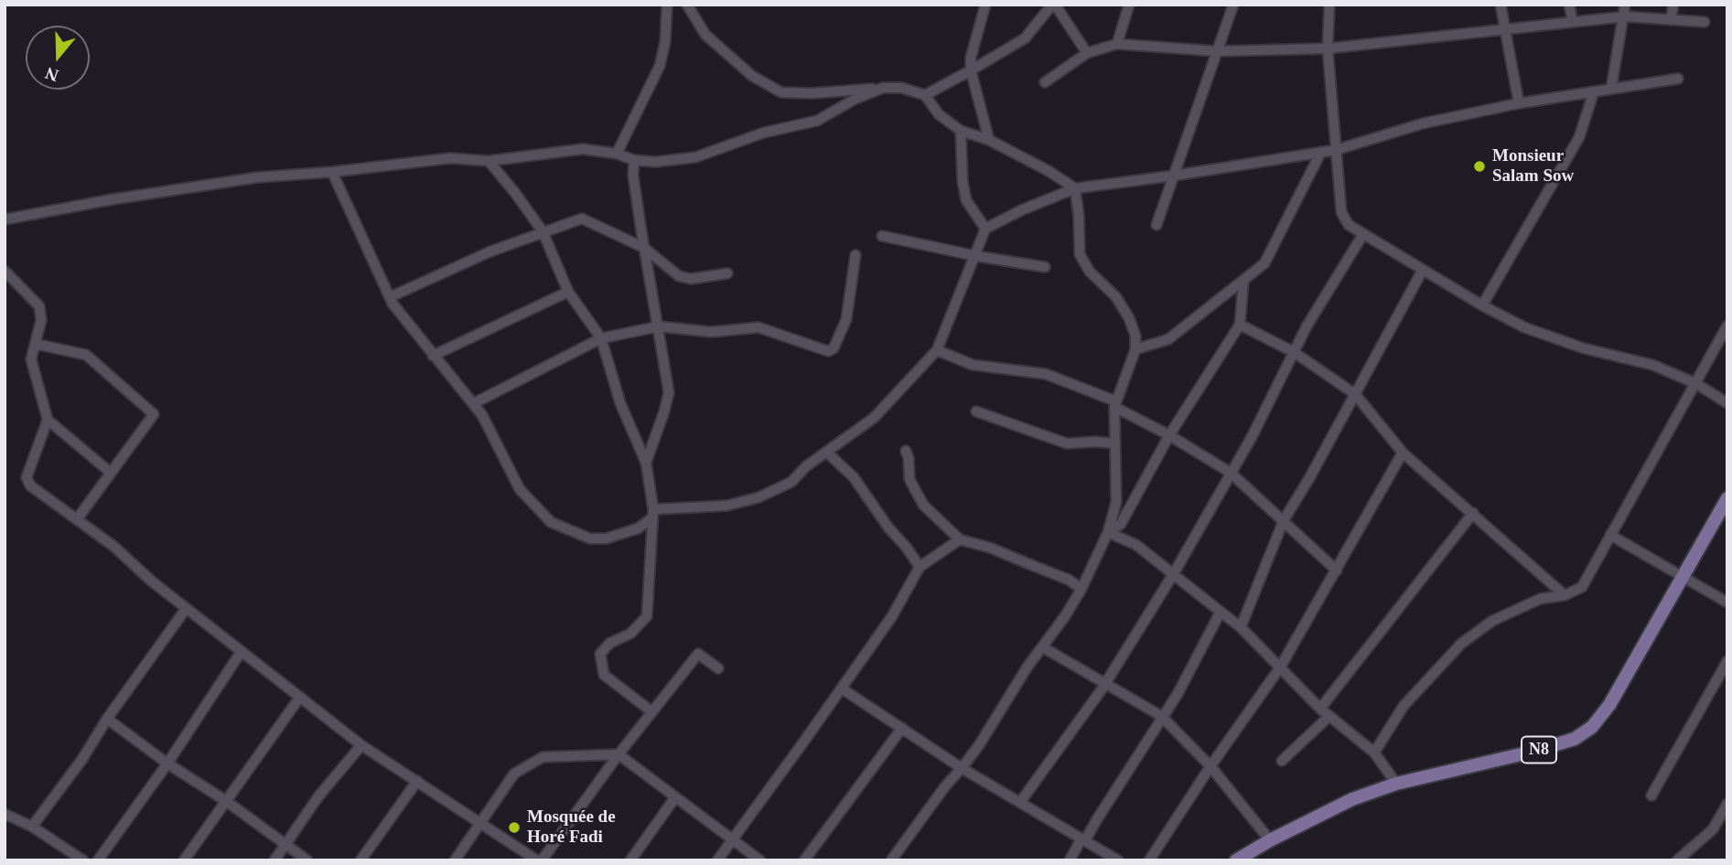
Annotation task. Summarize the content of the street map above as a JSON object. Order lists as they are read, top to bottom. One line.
{"streets":{"main road":["N8"]},"places":["Monsieur Salam Sow","Mosquée de Horé Fadi"],"north":"bottom"}
